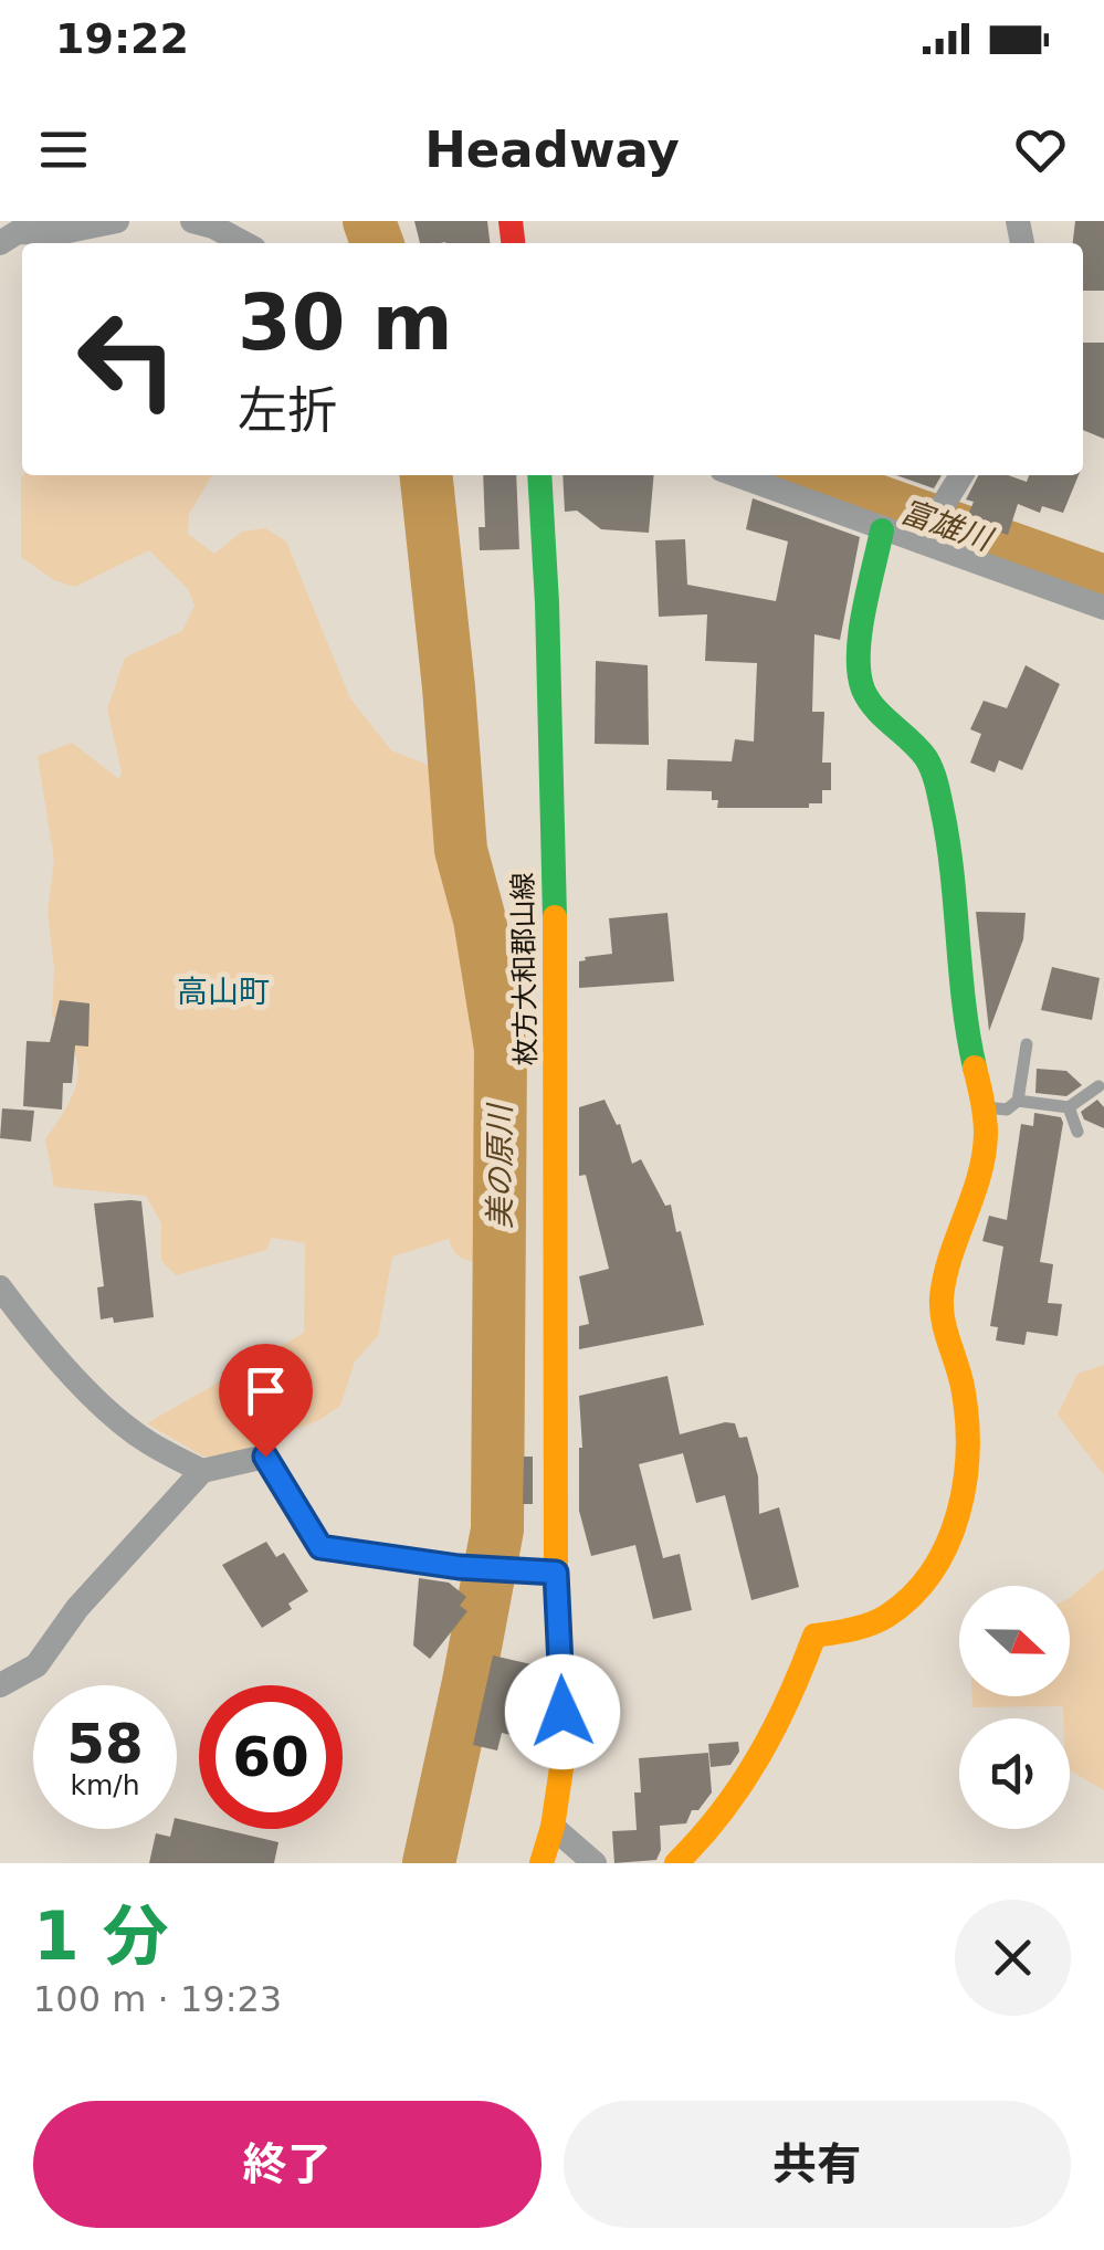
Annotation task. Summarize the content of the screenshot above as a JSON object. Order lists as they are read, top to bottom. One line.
{"streets":{"street":["枚方大和郡山線"]},"districts":["高山町"],"water":["富雄川","美の原川"],"north":"right","page":{"status":"19:22","header":"Headway","turn":["30 m","左折"],"speed":"58 km/h","limit":"60","heading":["1 分","100 m · 19:23"],"buttons":["終了","共有"]}}
